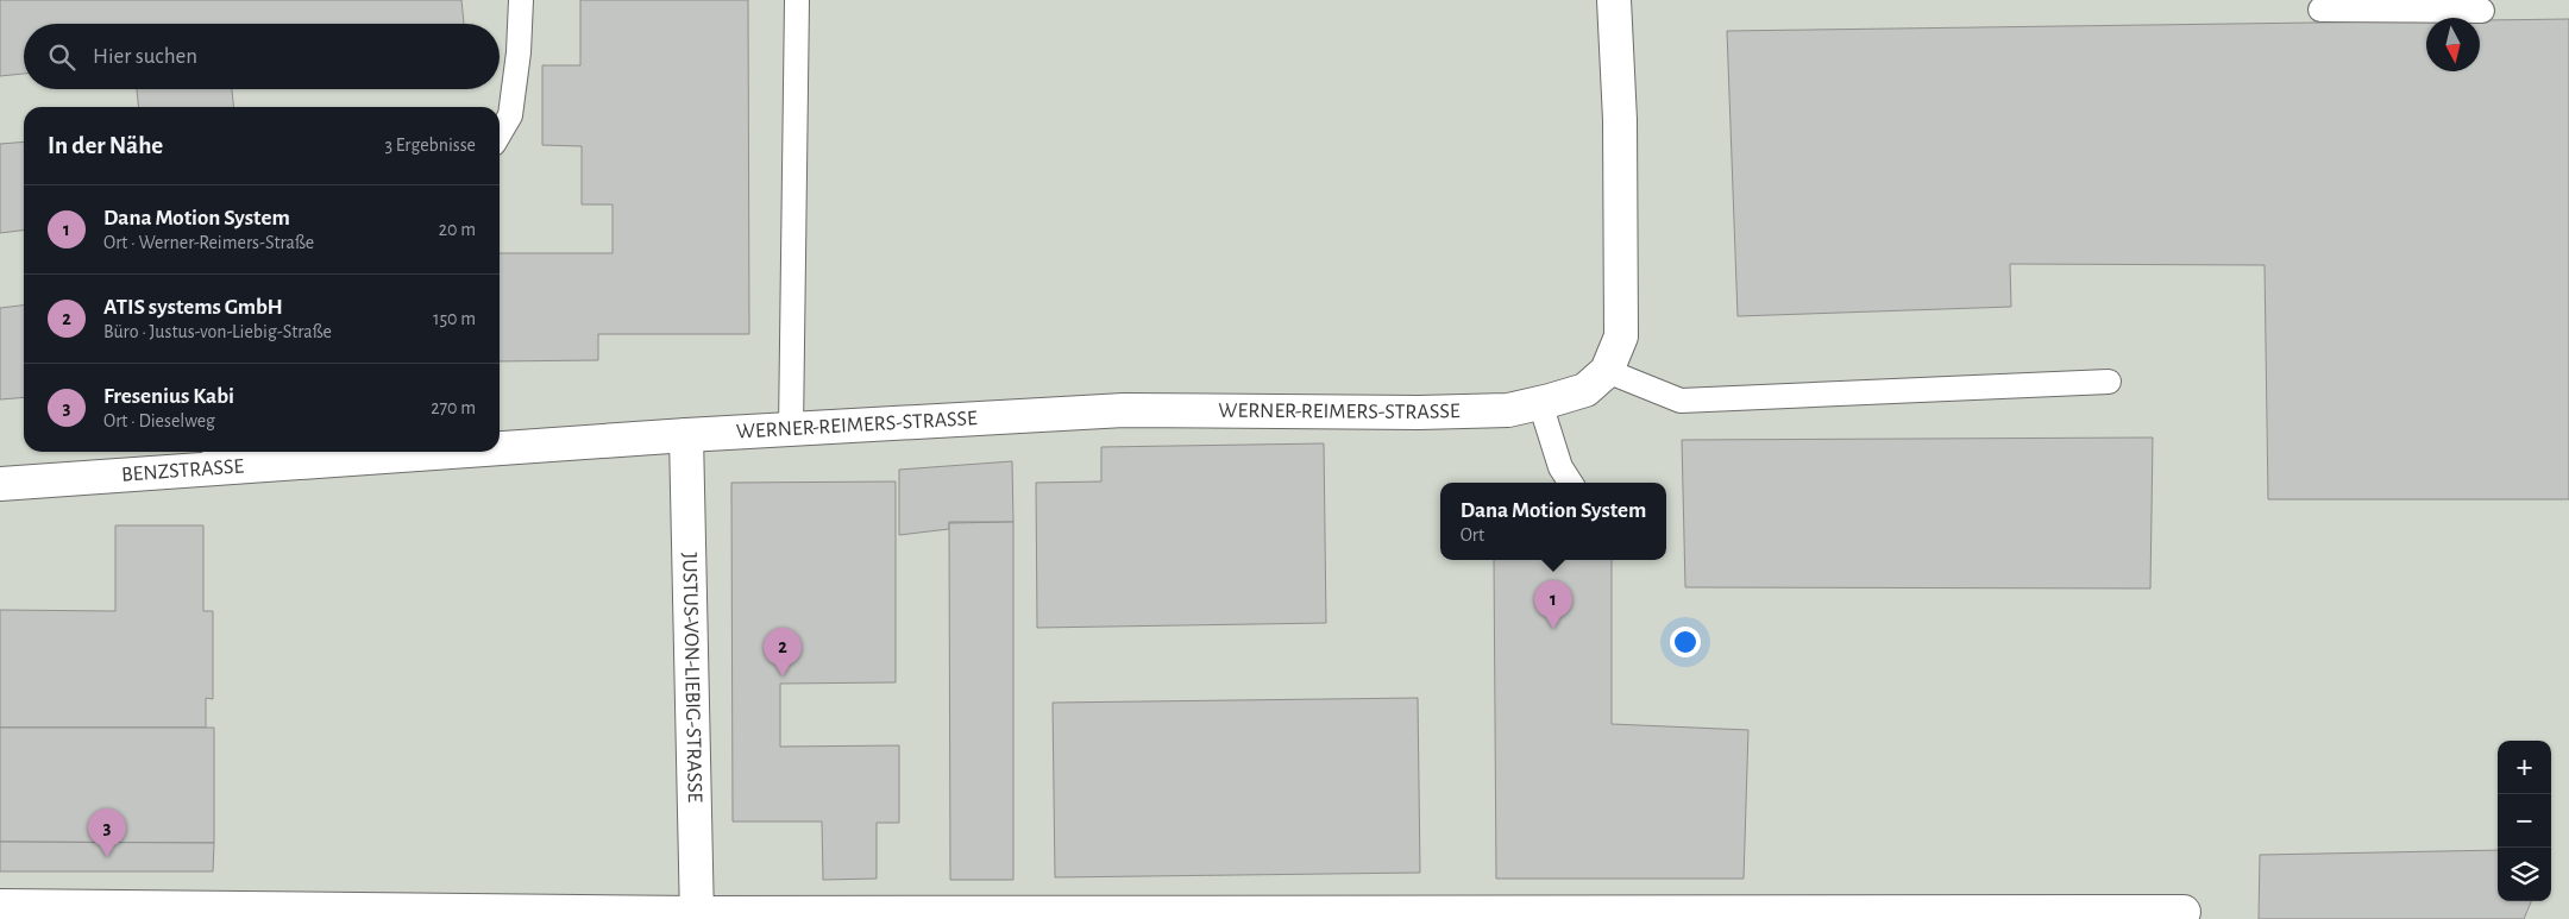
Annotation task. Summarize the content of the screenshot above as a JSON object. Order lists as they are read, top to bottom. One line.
{"streets":{"street":["WERNER-REIMERS-STRASSE","BENZSTRASSE","JUSTUS-VON-LIEBIG-STRASSE"]},"crossings":[["WERNER-REIMERS-STRASSE","BENZSTRASSE"],["WERNER-REIMERS-STRASSE","JUSTUS-VON-LIEBIG-STRASSE"],["BENZSTRASSE","JUSTUS-VON-LIEBIG-STRASSE"]],"north":"bottom","page":{"search":"Hier suchen","heading":["In der Nähe","3 Ergebnisse"],"list":[{"mark":"1","name":"Dana Motion System","note":"Ort · Werner-Reimers-Straße","value":"20 m"},{"mark":"2","name":"ATIS systems GmbH","note":"Büro · Justus-von-Liebig-Straße","value":"150 m"},{"mark":"3","name":"Fresenius Kabi","note":"Ort · Dieselweg","value":"270 m"}],"popup":["Dana Motion System","Ort"],"pins":["1","2","3"],"map_buttons":["+","−"]}}
